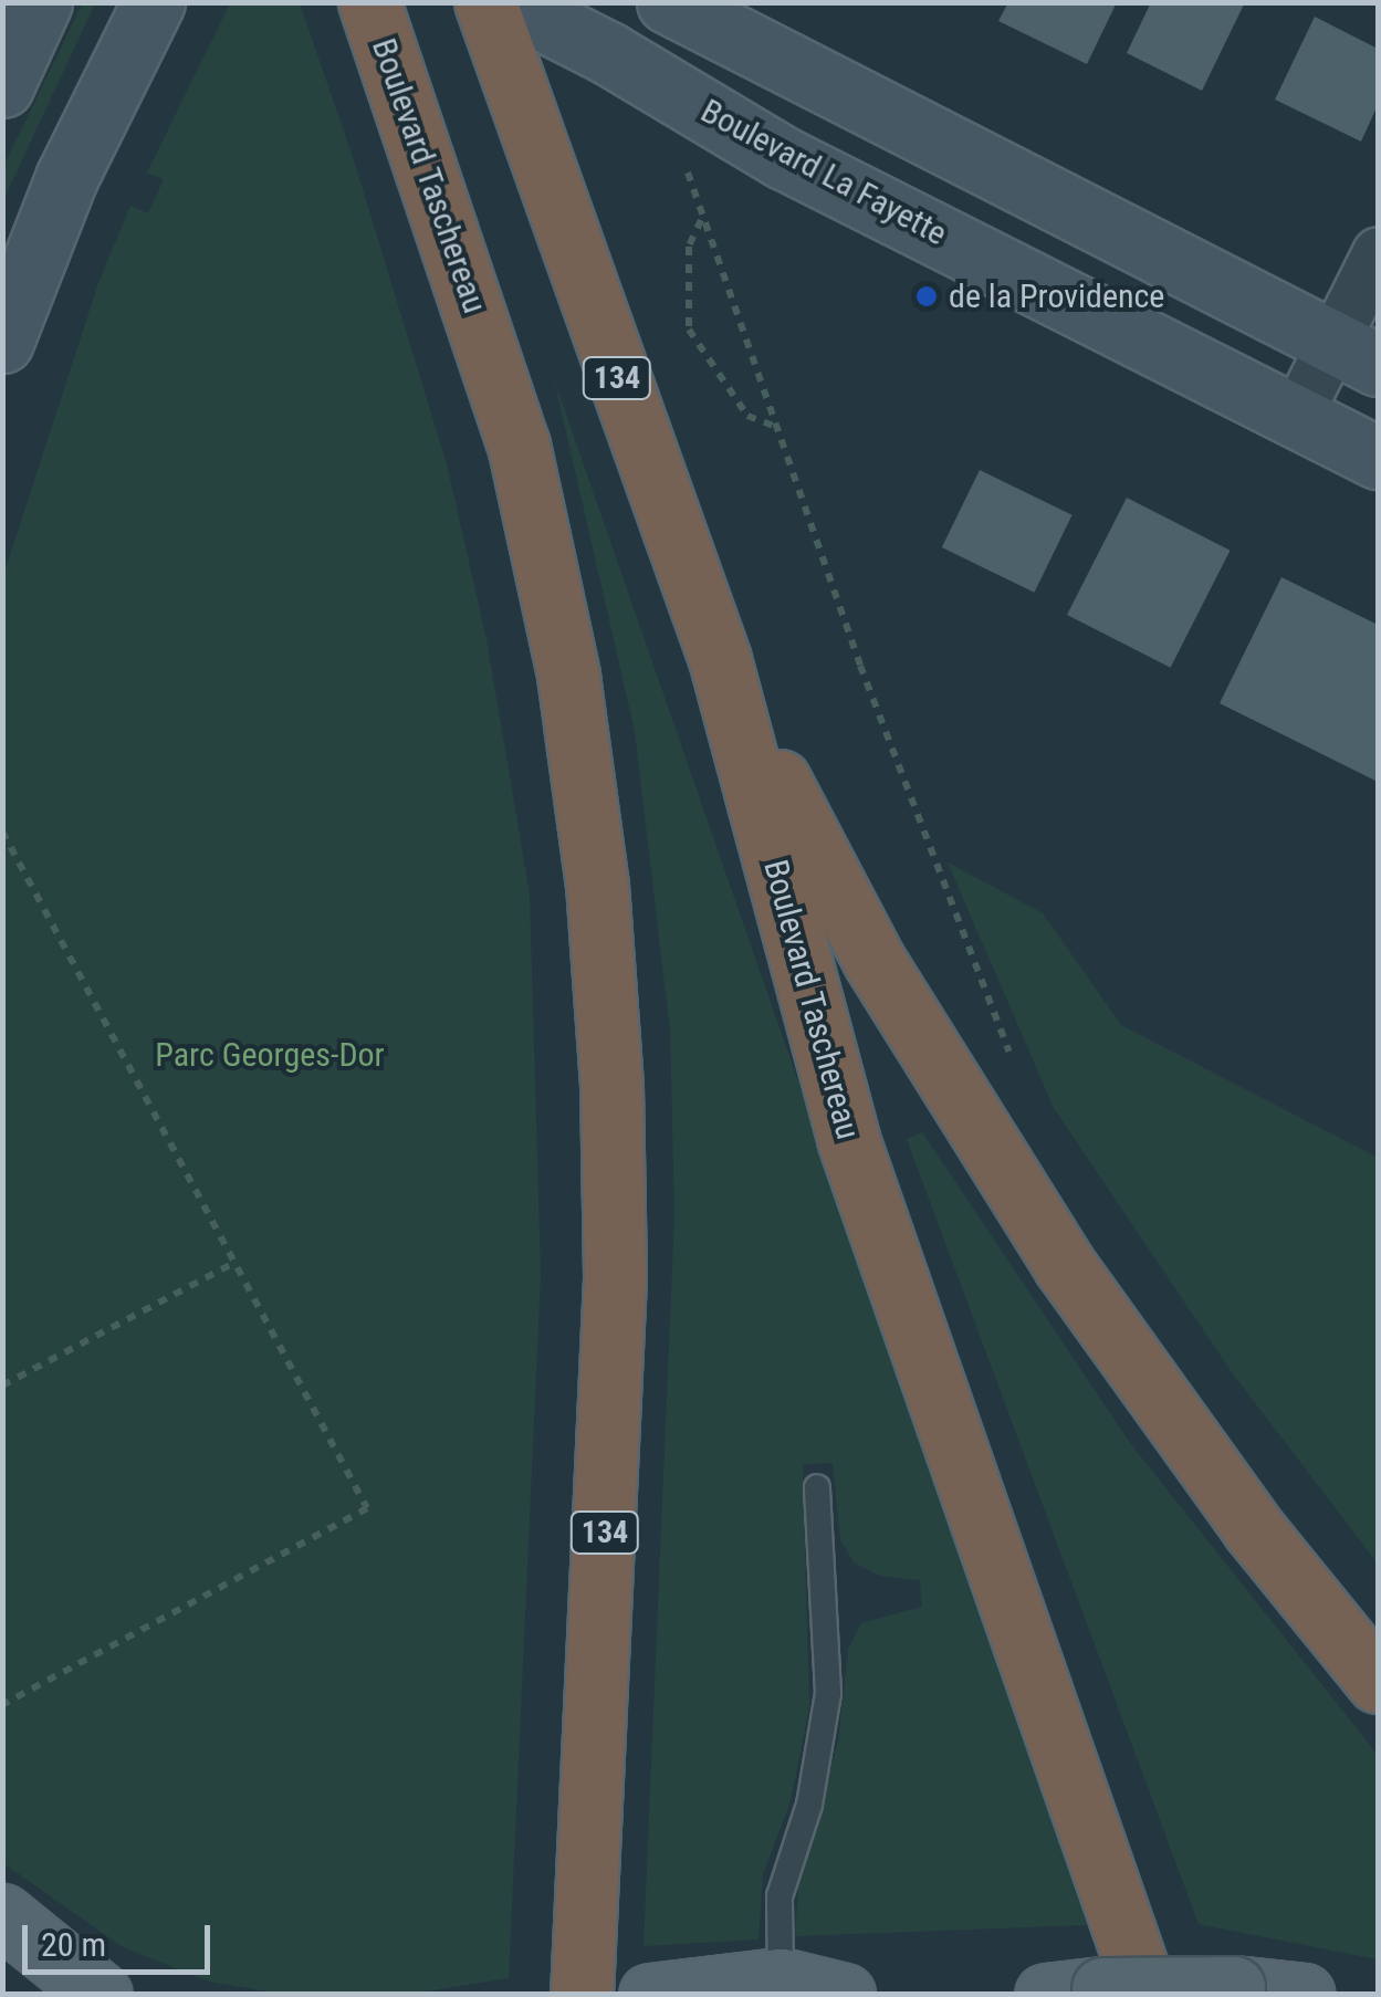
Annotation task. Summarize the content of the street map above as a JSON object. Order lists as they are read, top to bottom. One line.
{"streets":{"highway":["Boulevard Taschereau","134"],"street":["Boulevard La Fayette"]},"parks":["Parc Georges-Dor"],"places":["de la Providence"],"scale_bar":"20 m"}
